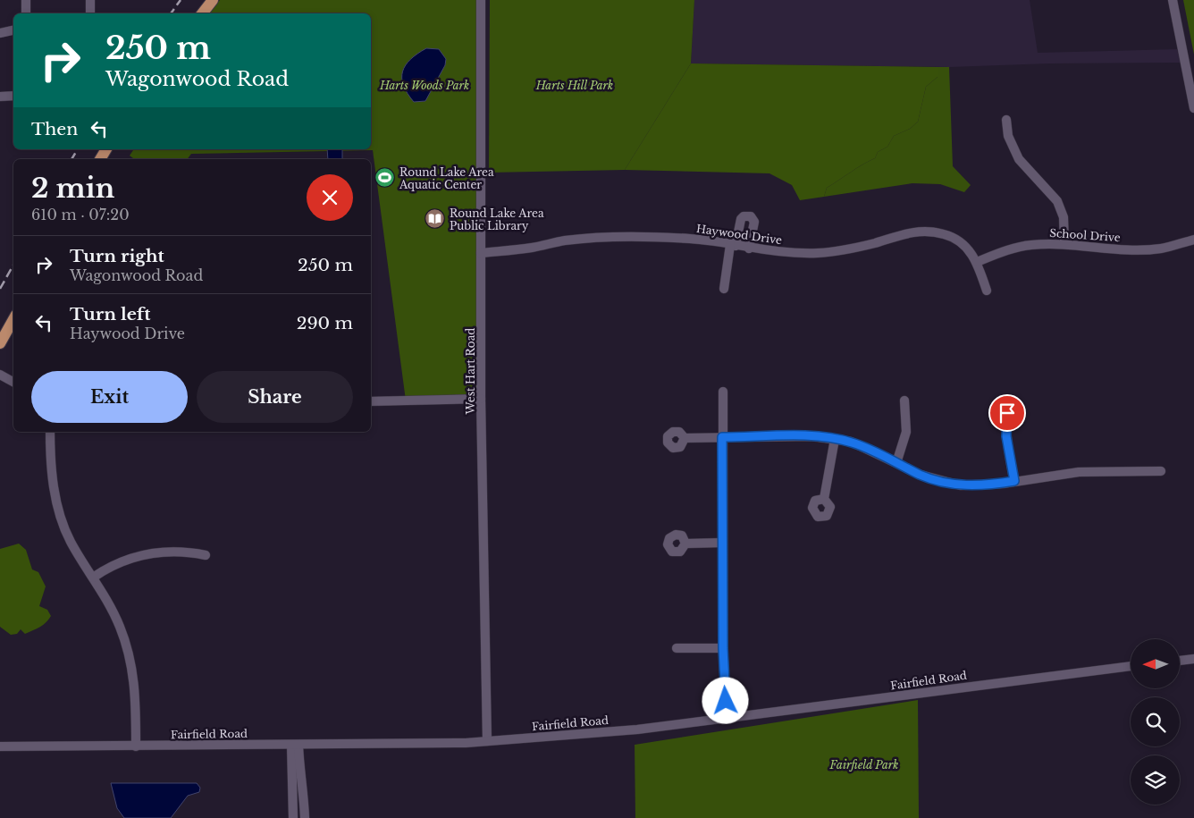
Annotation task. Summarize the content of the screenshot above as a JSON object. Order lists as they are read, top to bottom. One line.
{"streets":{"street":["Haywood Drive","School Drive","West Hart Road","Fairfield Road"]},"crossings":[["Haywood Drive","School Drive"],["Haywood Drive","West Hart Road"],["West Hart Road","Fairfield Road"]],"parks":["Harts Woods Park","Harts Hill Park","Fairfield Park"],"places":{"sports":["Round Lake Area Aquatic Center"],"library":["Round Lake Area Public Library"]},"north":"left","page":{"turn":["250 m","Wagonwood Road"],"then":"Then","heading":["2 min","610 m · 07:20"],"list":[{"name":"Turn right","note":"Wagonwood Road","value":"250 m"},{"name":"Turn left","note":"Haywood Drive","value":"290 m"}],"buttons":["Exit","Share"]}}
